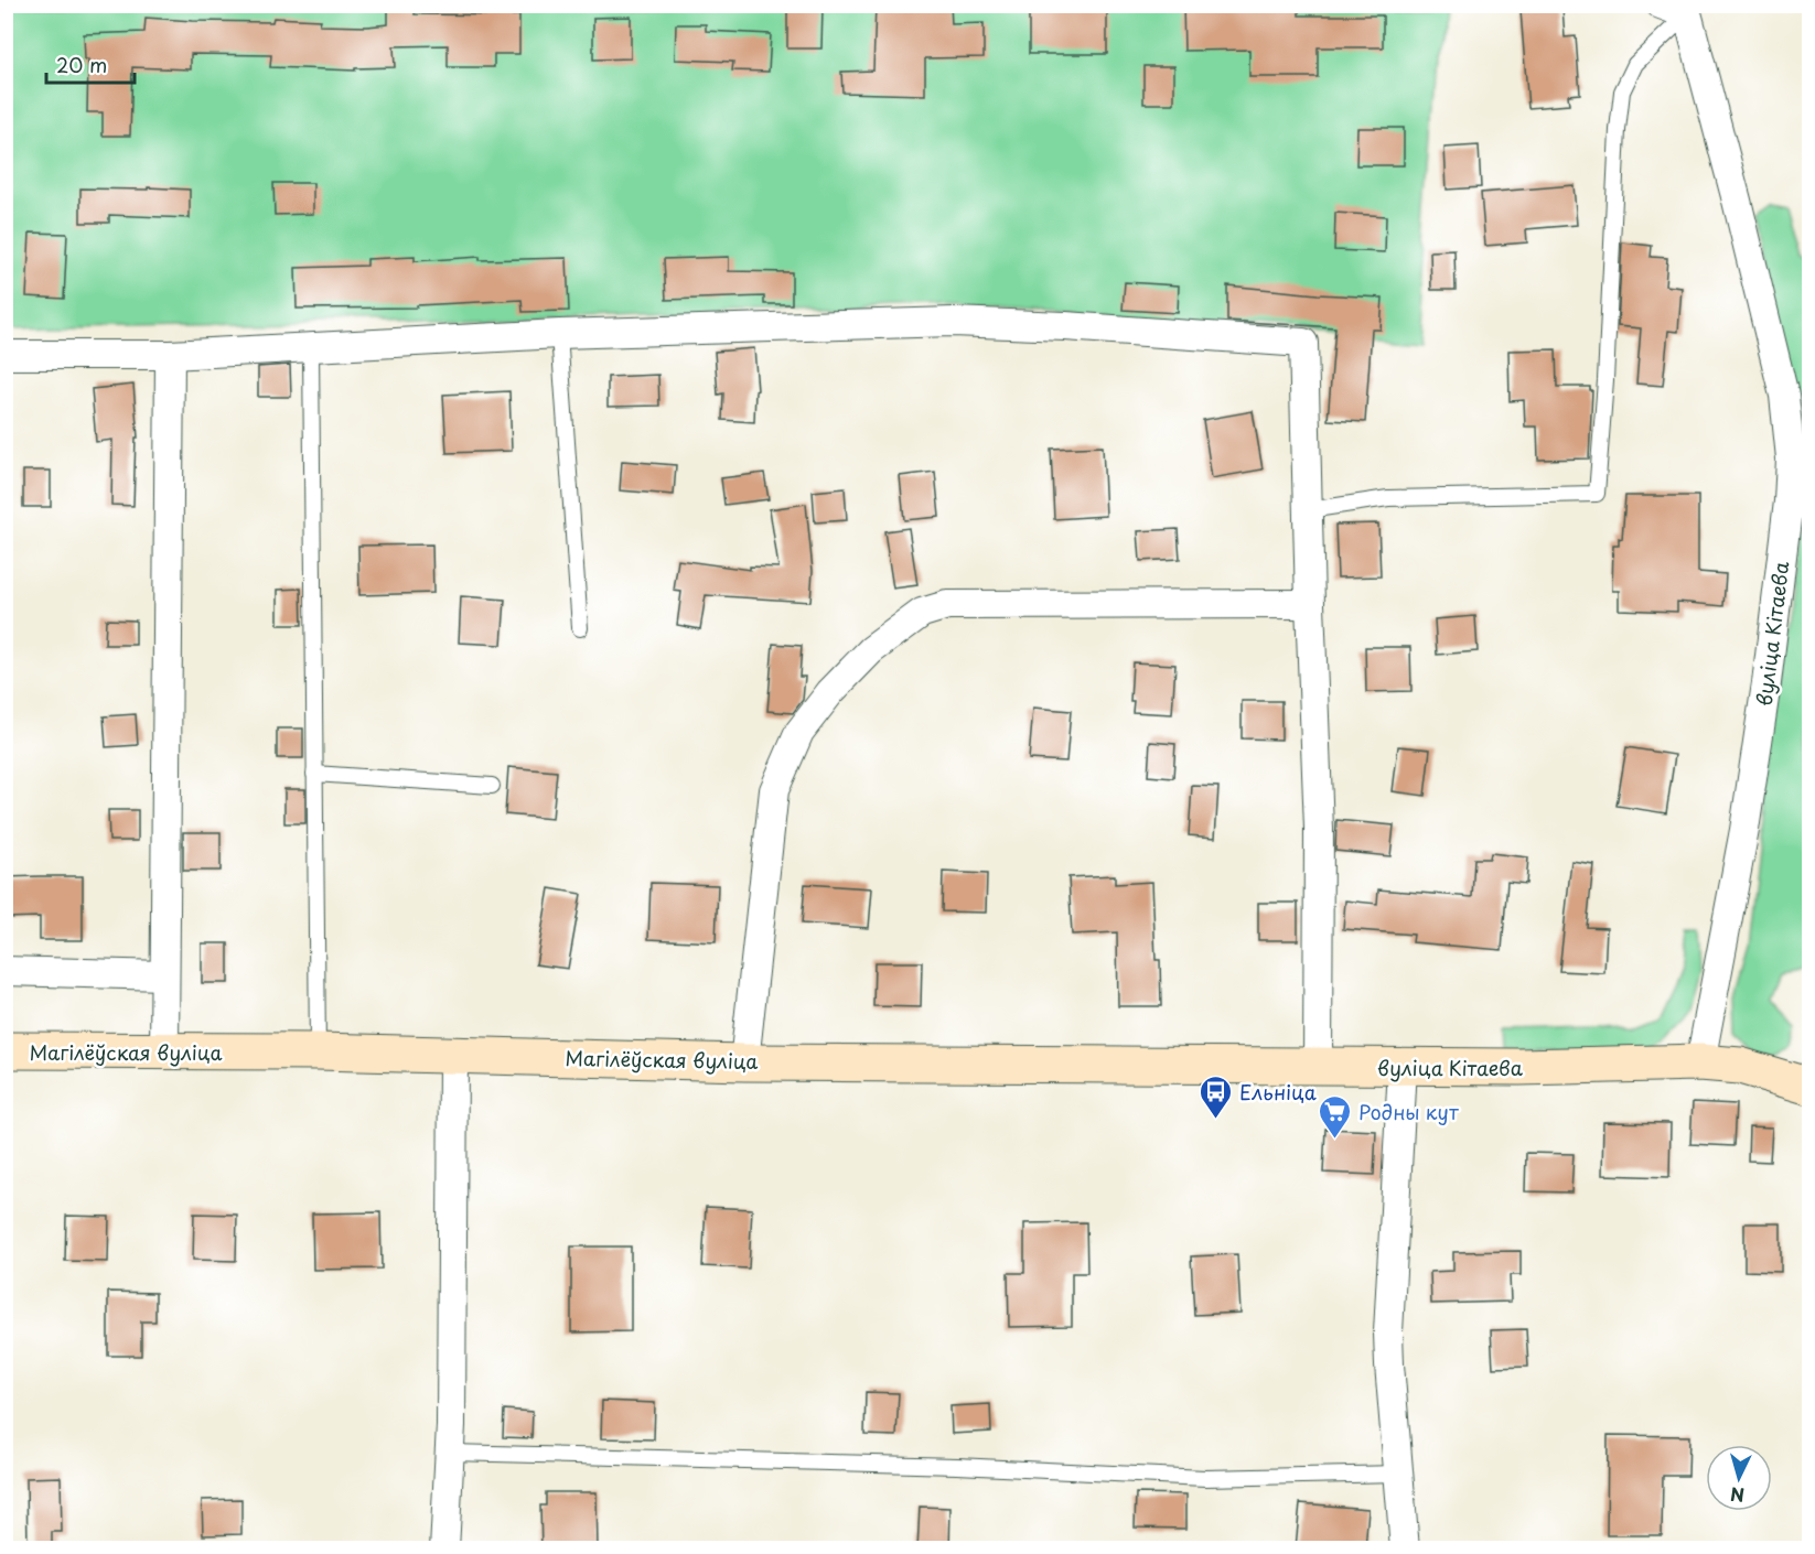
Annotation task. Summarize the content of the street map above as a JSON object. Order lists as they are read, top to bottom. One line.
{"streets":{"main road":["вуліца Кітаева","Магілёўская вуліца"]},"crossings":[["вуліца Кітаева","Магілёўская вуліца"]],"places":{"bus stop":["Ельніца"],"supermarket":["Родны кут"]},"scale_bar":"20 m","north":"bottom"}
